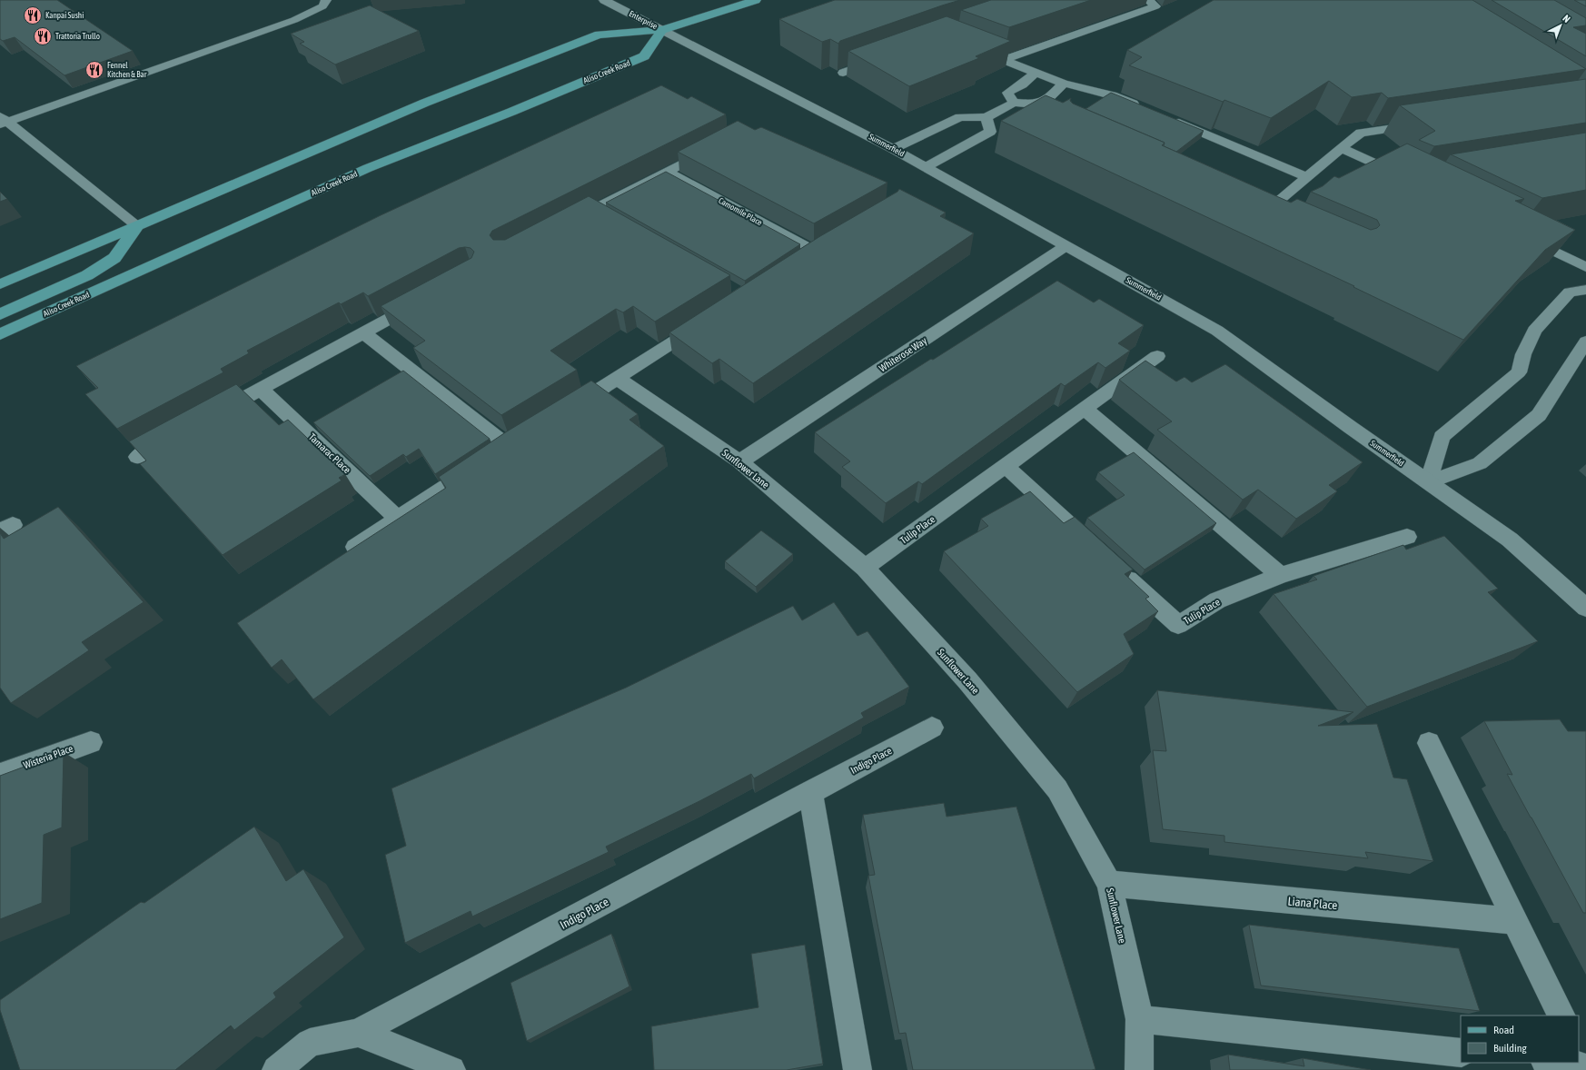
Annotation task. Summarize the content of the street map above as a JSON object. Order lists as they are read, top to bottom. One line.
{"streets":{"main road":["Aliso Creek Road"],"street":["Enterprise","Summerfield","Camomile Place","Whiterose Way","Tamarac Place","Sunflower Lane","Tulip Place","Wisteria Place","Indigo Place","Liana Place"]},"crossings":[["Enterprise","Aliso Creek Road"],["Enterprise","Summerfield"],["Aliso Creek Road","Summerfield"],["Summerfield","Whiterose Way"],["Whiterose Way","Sunflower Lane"],["Sunflower Lane","Tulip Place"],["Sunflower Lane","Liana Place"]],"places":{"restaurant":["Kanpai Sushi","Trattoria Trullo","Fennel Kitchen & Bar"]},"legend":["Road","Building"],"north":"top right"}
